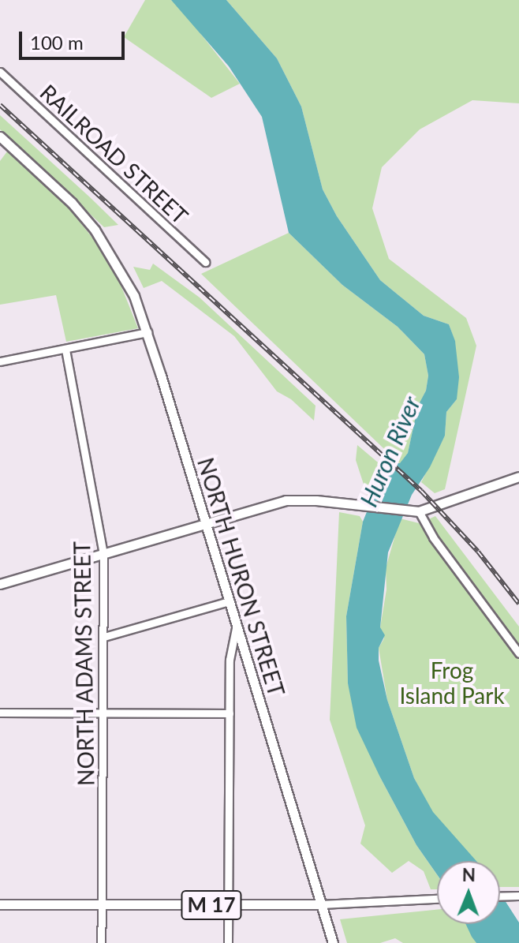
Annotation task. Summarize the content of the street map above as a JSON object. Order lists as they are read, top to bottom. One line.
{"streets":{"main road":["NORTH HURON STREET","M 17"],"street":["RAILROAD STREET","NORTH ADAMS STREET"]},"crossings":[["NORTH HURON STREET","M 17"],["NORTH ADAMS STREET","M 17"]],"water":["Huron River"],"parks":["Frog Island Park"],"scale_bar":"100 m","north":"top"}
